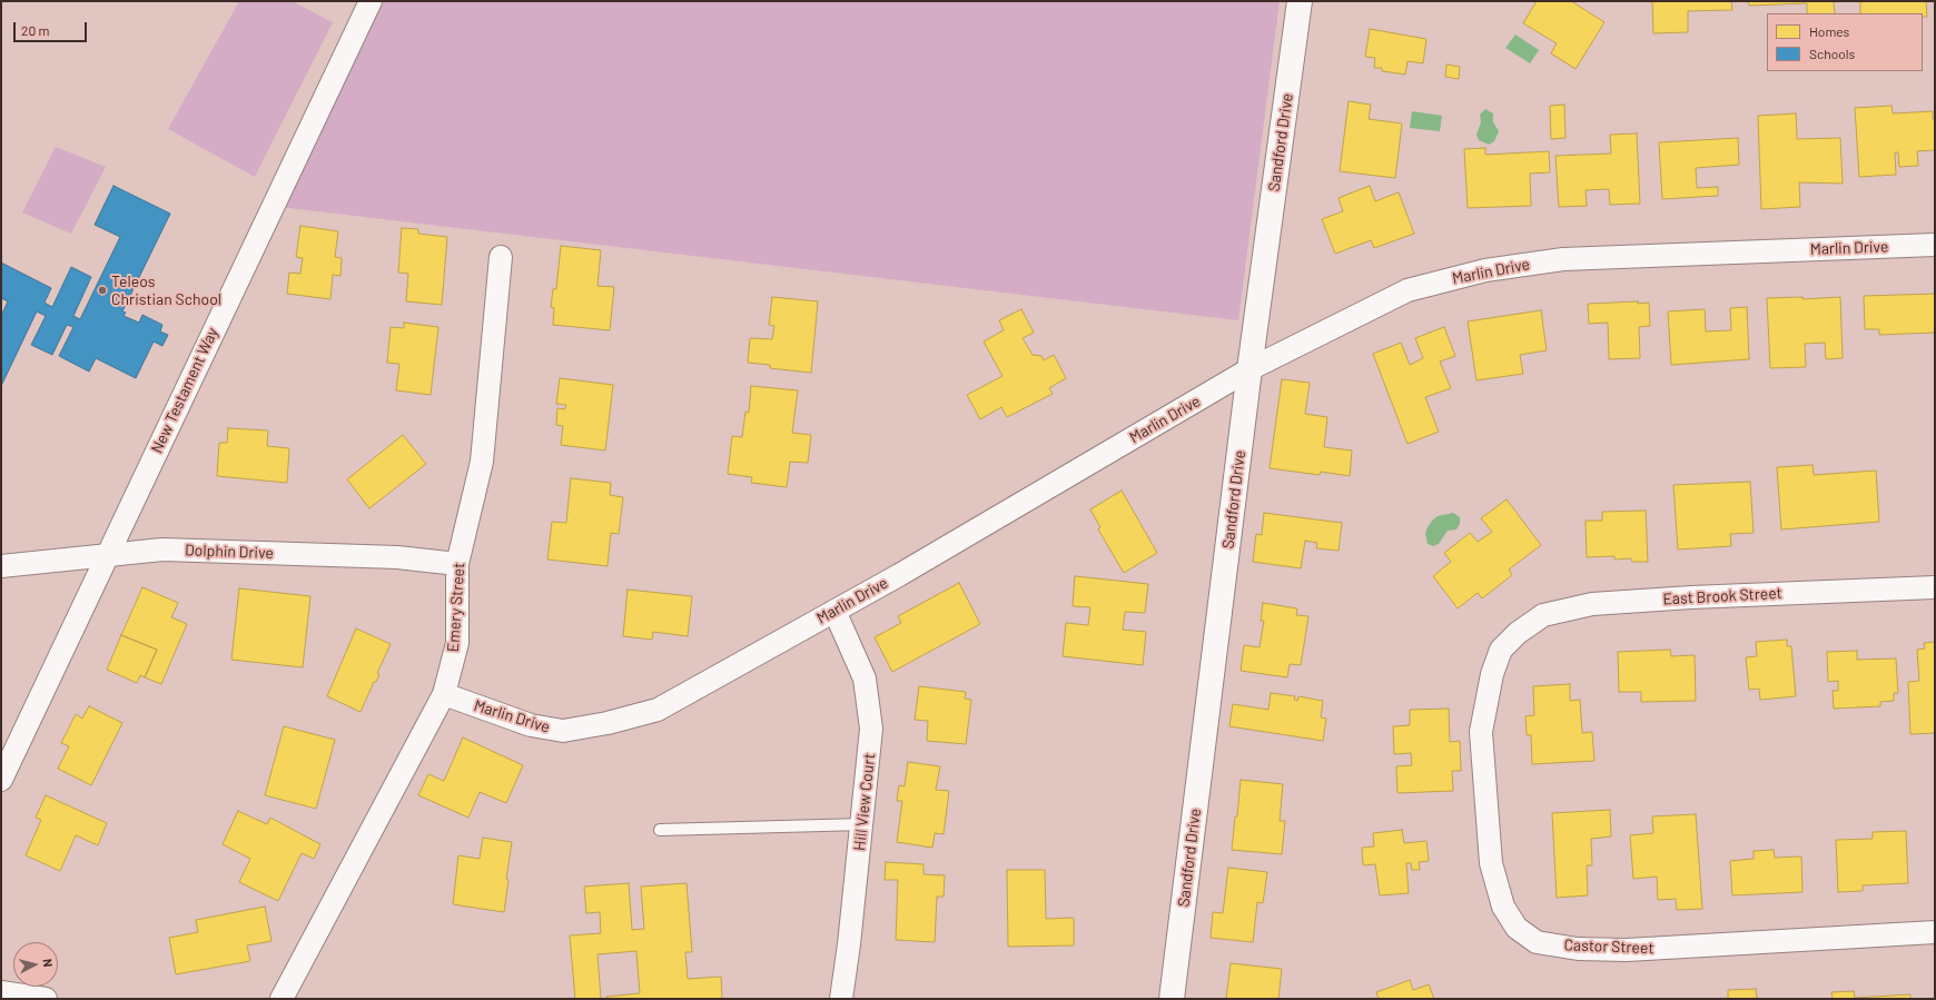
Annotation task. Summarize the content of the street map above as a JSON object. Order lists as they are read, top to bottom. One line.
{"streets":{"street":["Sandford Drive","Marlin Drive","New Testament Way","Dolphin Drive","East Brook Street","Emery Street","Hill View Court","Castor Street"]},"crossings":[["Sandford Drive","Marlin Drive"],["Marlin Drive","Emery Street"],["Marlin Drive","Hill View Court"],["New Testament Way","Dolphin Drive"],["Dolphin Drive","Emery Street"],["East Brook Street","Castor Street"]],"places":["Teleos Christian School"],"legend":["Homes","Schools"],"scale_bar":"20 m","north":"right"}
